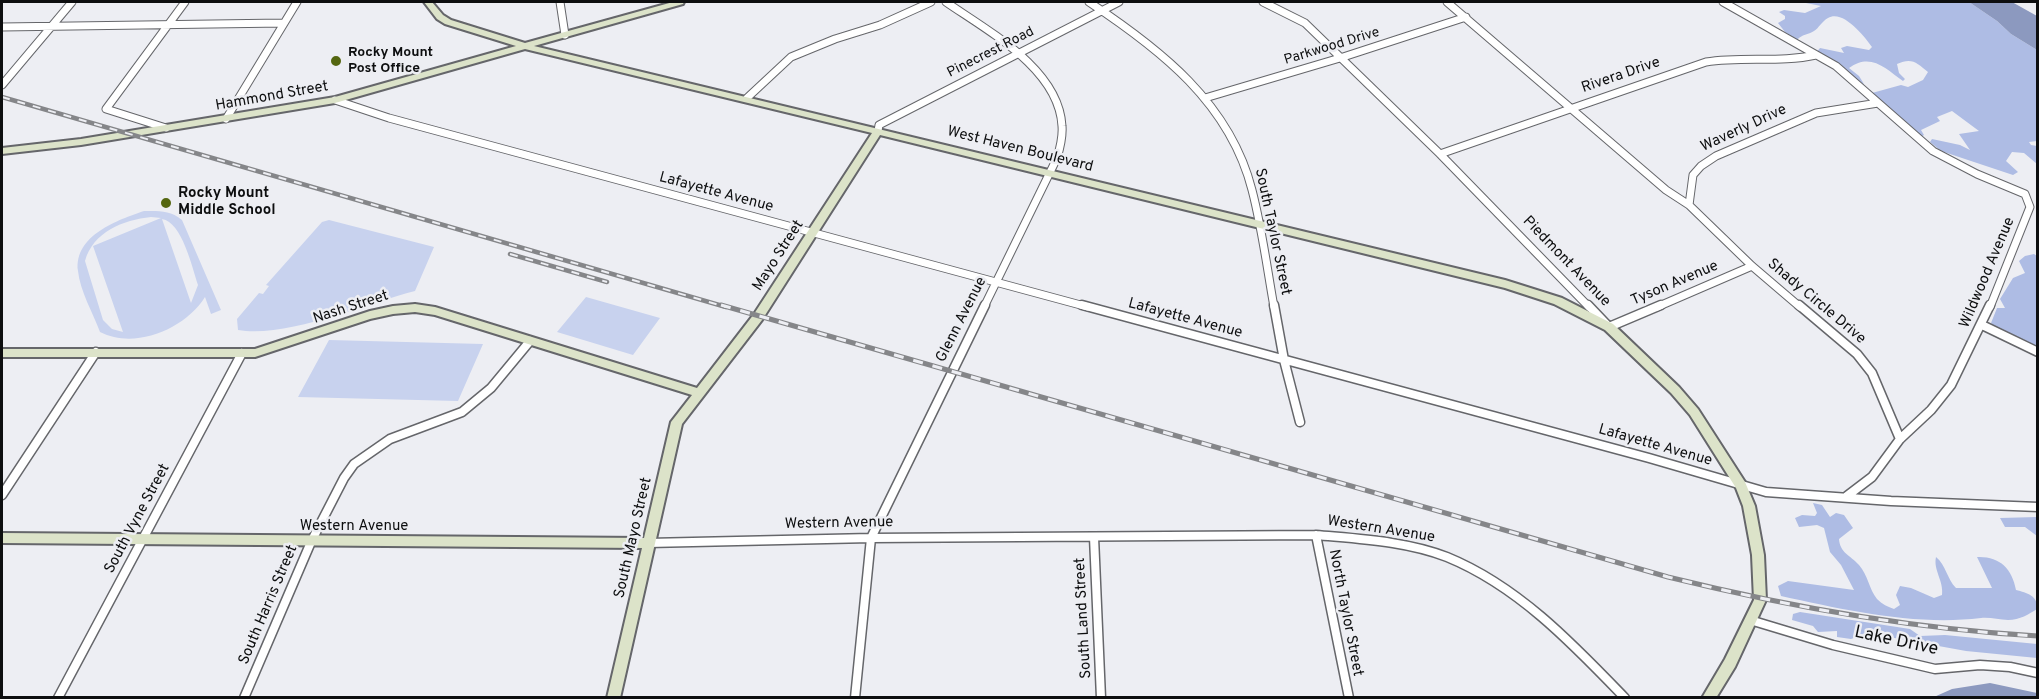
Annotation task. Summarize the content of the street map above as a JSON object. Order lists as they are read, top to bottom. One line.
{"streets":{"street":["Parkwood Drive","Pinecrest Road","Rivera Drive","Hammond Street","Waverly Drive","West Haven Boulevard","Lafayette Avenue","South Taylor Street","Mayo Street","Piedmont Avenue","Wildwood Avenue","Tyson Avenue","Shady Circle Drive","Nash Street","Glenn Avenue","South Vyne Street","Western Avenue","South Mayo Street","South Harris Street","North Taylor Street","South Land Street","Lake Drive"]},"crossings":[["Parkwood Drive","South Taylor Street"],["Parkwood Drive","Piedmont Avenue"],["Pinecrest Road","West Haven Boulevard"],["Pinecrest Road","South Taylor Street"],["Pinecrest Road","Mayo Street"],["Pinecrest Road","Glenn Avenue"],["Rivera Drive","Piedmont Avenue"],["Rivera Drive","Wildwood Avenue"],["Hammond Street","West Haven Boulevard"],["Hammond Street","Lafayette Avenue"],["Waverly Drive","Wildwood Avenue"],["Waverly Drive","Shady Circle Drive"],["West Haven Boulevard","South Taylor Street"],["West Haven Boulevard","Mayo Street"],["West Haven Boulevard","Piedmont Avenue"],["West Haven Boulevard","Tyson Avenue"],["West Haven Boulevard","Glenn Avenue"],["Lafayette Avenue","South Taylor Street"],["Lafayette Avenue","Mayo Street"],["Lafayette Avenue","Piedmont Avenue"],["Lafayette Avenue","Wildwood Avenue"],["Lafayette Avenue","Glenn Avenue"],["Mayo Street","Nash Street"],["Mayo Street","South Mayo Street"],["Piedmont Avenue","Tyson Avenue"],["Piedmont Avenue","Lake Drive"],["Wildwood Avenue","Shady Circle Drive"],["Tyson Avenue","Shady Circle Drive"],["Nash Street","South Vyne Street"],["Nash Street","South Mayo Street"],["Nash Street","South Harris Street"],["Glenn Avenue","Western Avenue"],["South Vyne Street","Western Avenue"],["Western Avenue","South Mayo Street"],["Western Avenue","South Harris Street"],["Western Avenue","North Taylor Street"],["Western Avenue","South Land Street"]],"places":["Rocky Mount Post Office","Rocky Mount Middle School"]}
